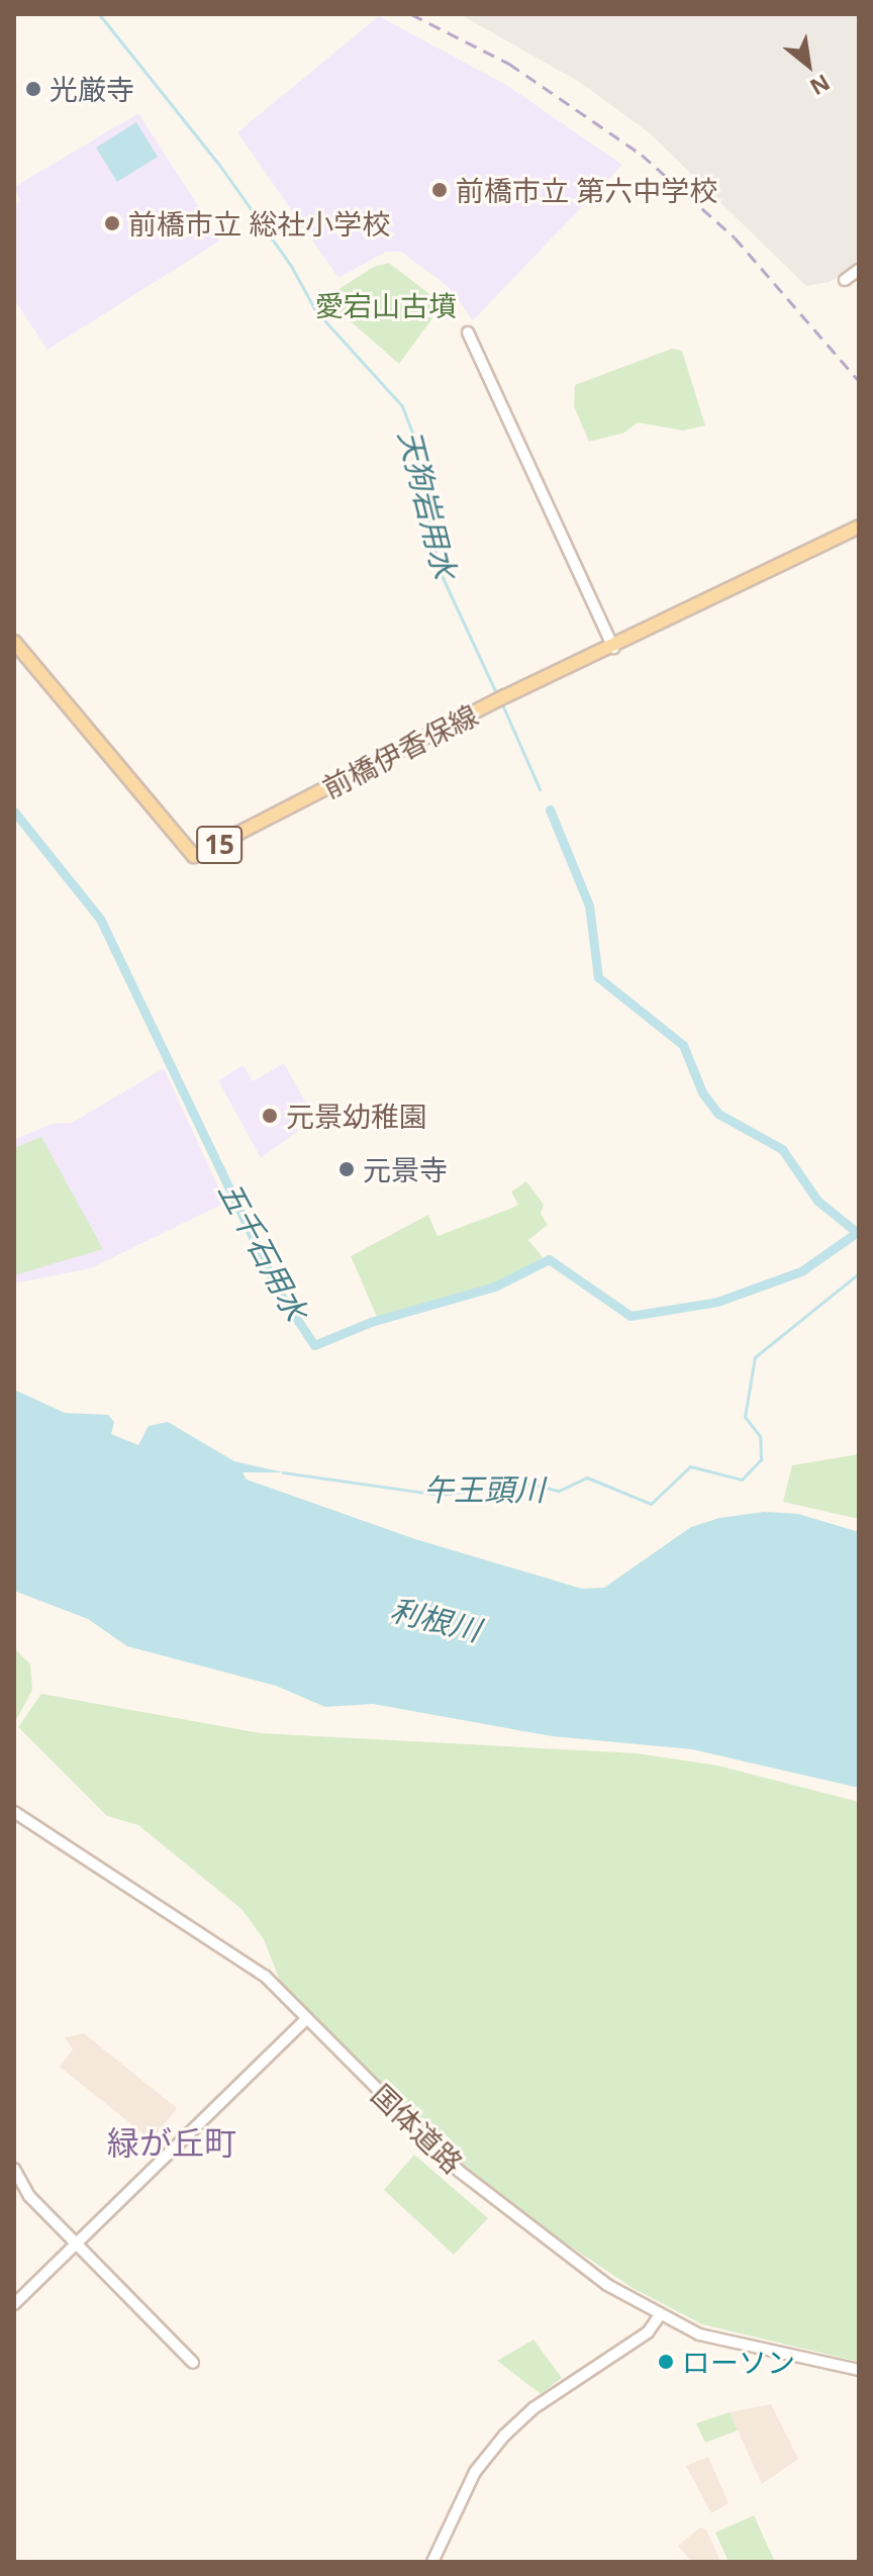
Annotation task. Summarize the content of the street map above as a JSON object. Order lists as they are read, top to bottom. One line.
{"streets":{"main road":["前橋伊香保線","15"],"street":["国体道路"]},"districts":["緑が丘町"],"water":["天狗岩用水","五千石用水","午王頭川","利根川"],"parks":["愛宕山古墳"],"places":["光厳寺","前橋市立 第六中学校","前橋市立 総社小学校","元景幼稚園","元景寺","ローソン"],"north":"bottom right"}
